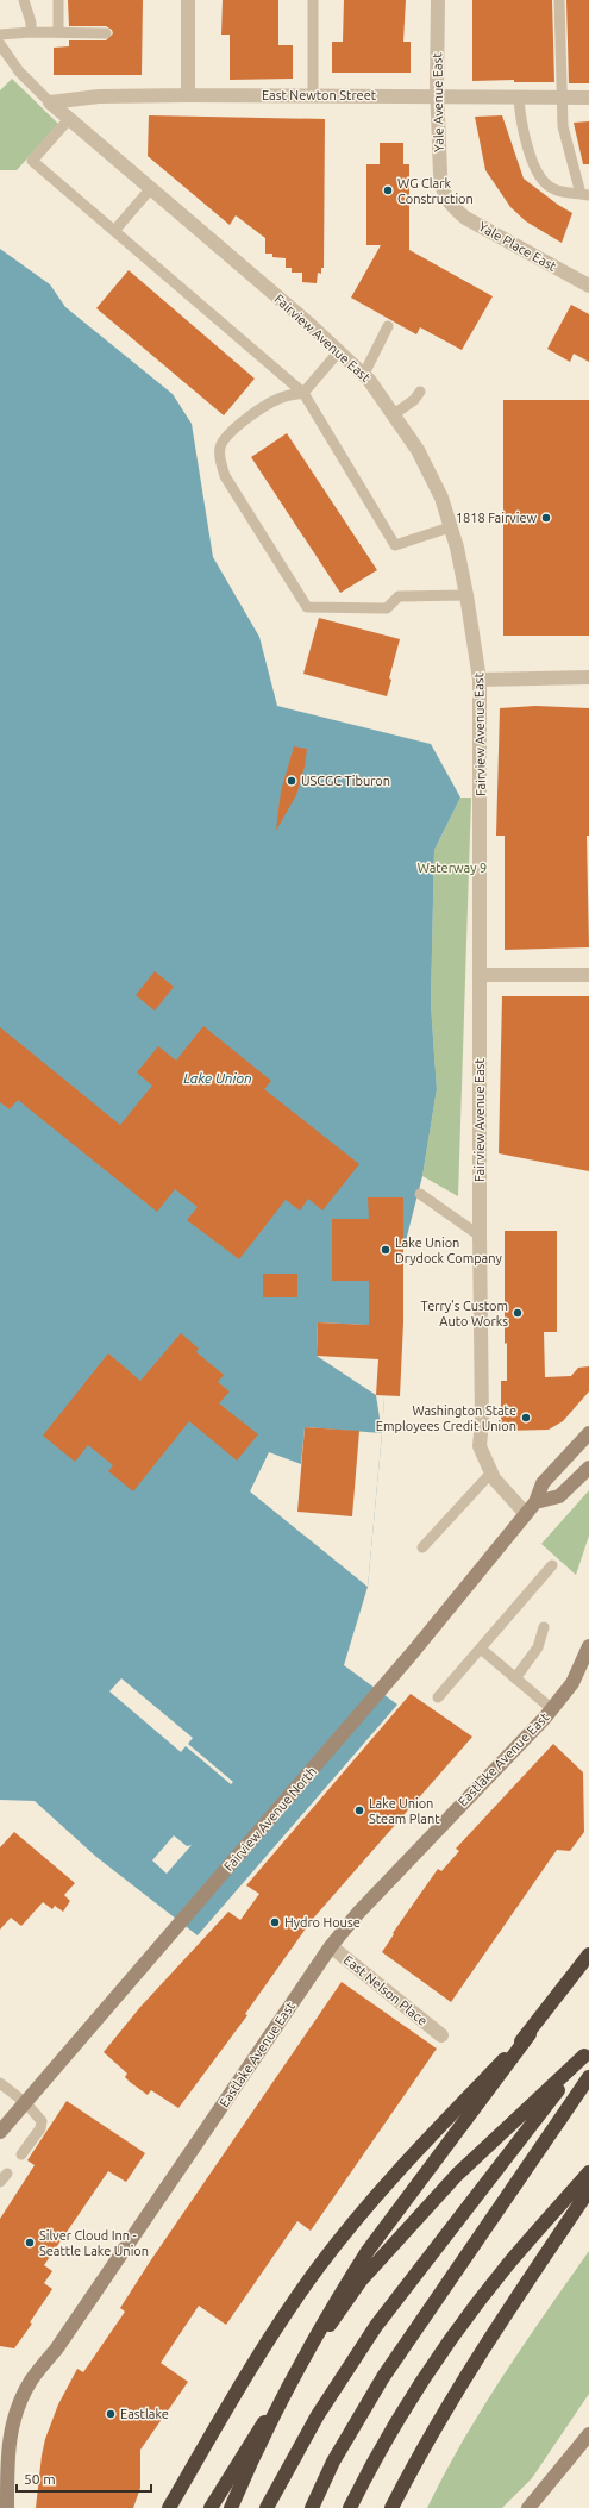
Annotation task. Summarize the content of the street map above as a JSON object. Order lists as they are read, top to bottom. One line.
{"streets":{"main road":["Eastlake Avenue East","Fairview Avenue North"],"street":["East Newton Street","Yale Avenue East","Yale Place East","Fairview Avenue East","East Nelson Place"]},"crossings":[["East Newton Street","Yale Avenue East"],["East Newton Street","Fairview Avenue East"],["Yale Avenue East","Yale Place East"],["Fairview Avenue East","Fairview Avenue North"],["Eastlake Avenue East","East Nelson Place"]],"water":["Lake Union"],"parks":["Waterway 9"],"places":["WG Clark Construction","1818 Fairview","USCGC Tiburon","Lake Union Drydock Company","Terry's Custom Auto Works","Washington State Employees Credit Union","Lake Union Steam Plant","Hydro House","Silver Cloud Inn - Seattle Lake Union","Eastlake"],"scale_bar":"50 m"}
